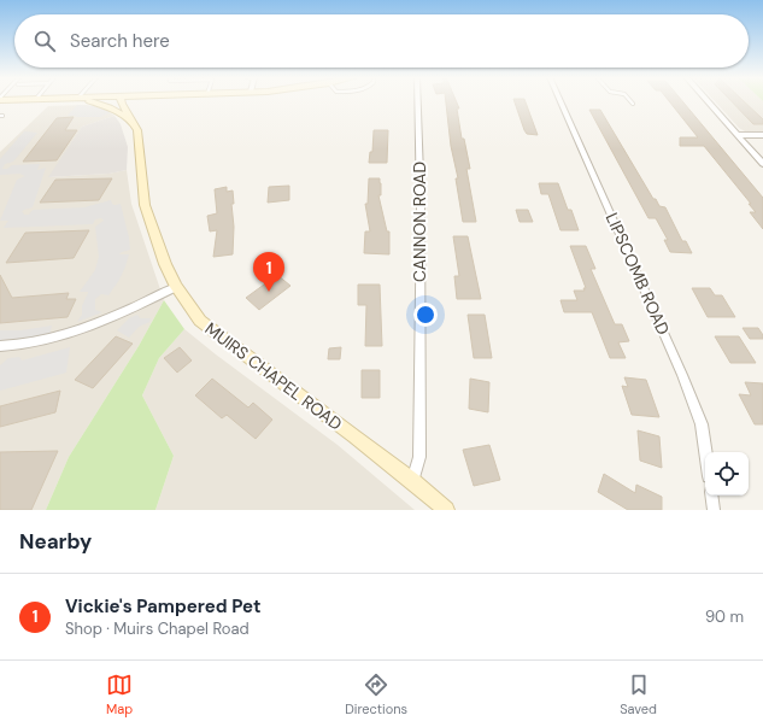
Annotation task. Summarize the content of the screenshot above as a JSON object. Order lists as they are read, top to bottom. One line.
{"streets":{"main road":["MUIRS CHAPEL ROAD"],"street":["CANNON ROAD","LIPSCOMB ROAD"]},"crossings":[["CANNON ROAD","MUIRS CHAPEL ROAD"]],"page":{"search":"Search here","pins":"1","heading":"Nearby","list":[{"mark":"1","name":"Vickie's Pampered Pet","note":"Shop · Muirs Chapel Road","value":"90 m"}],"nav":["Map","Directions","Saved"]}}
